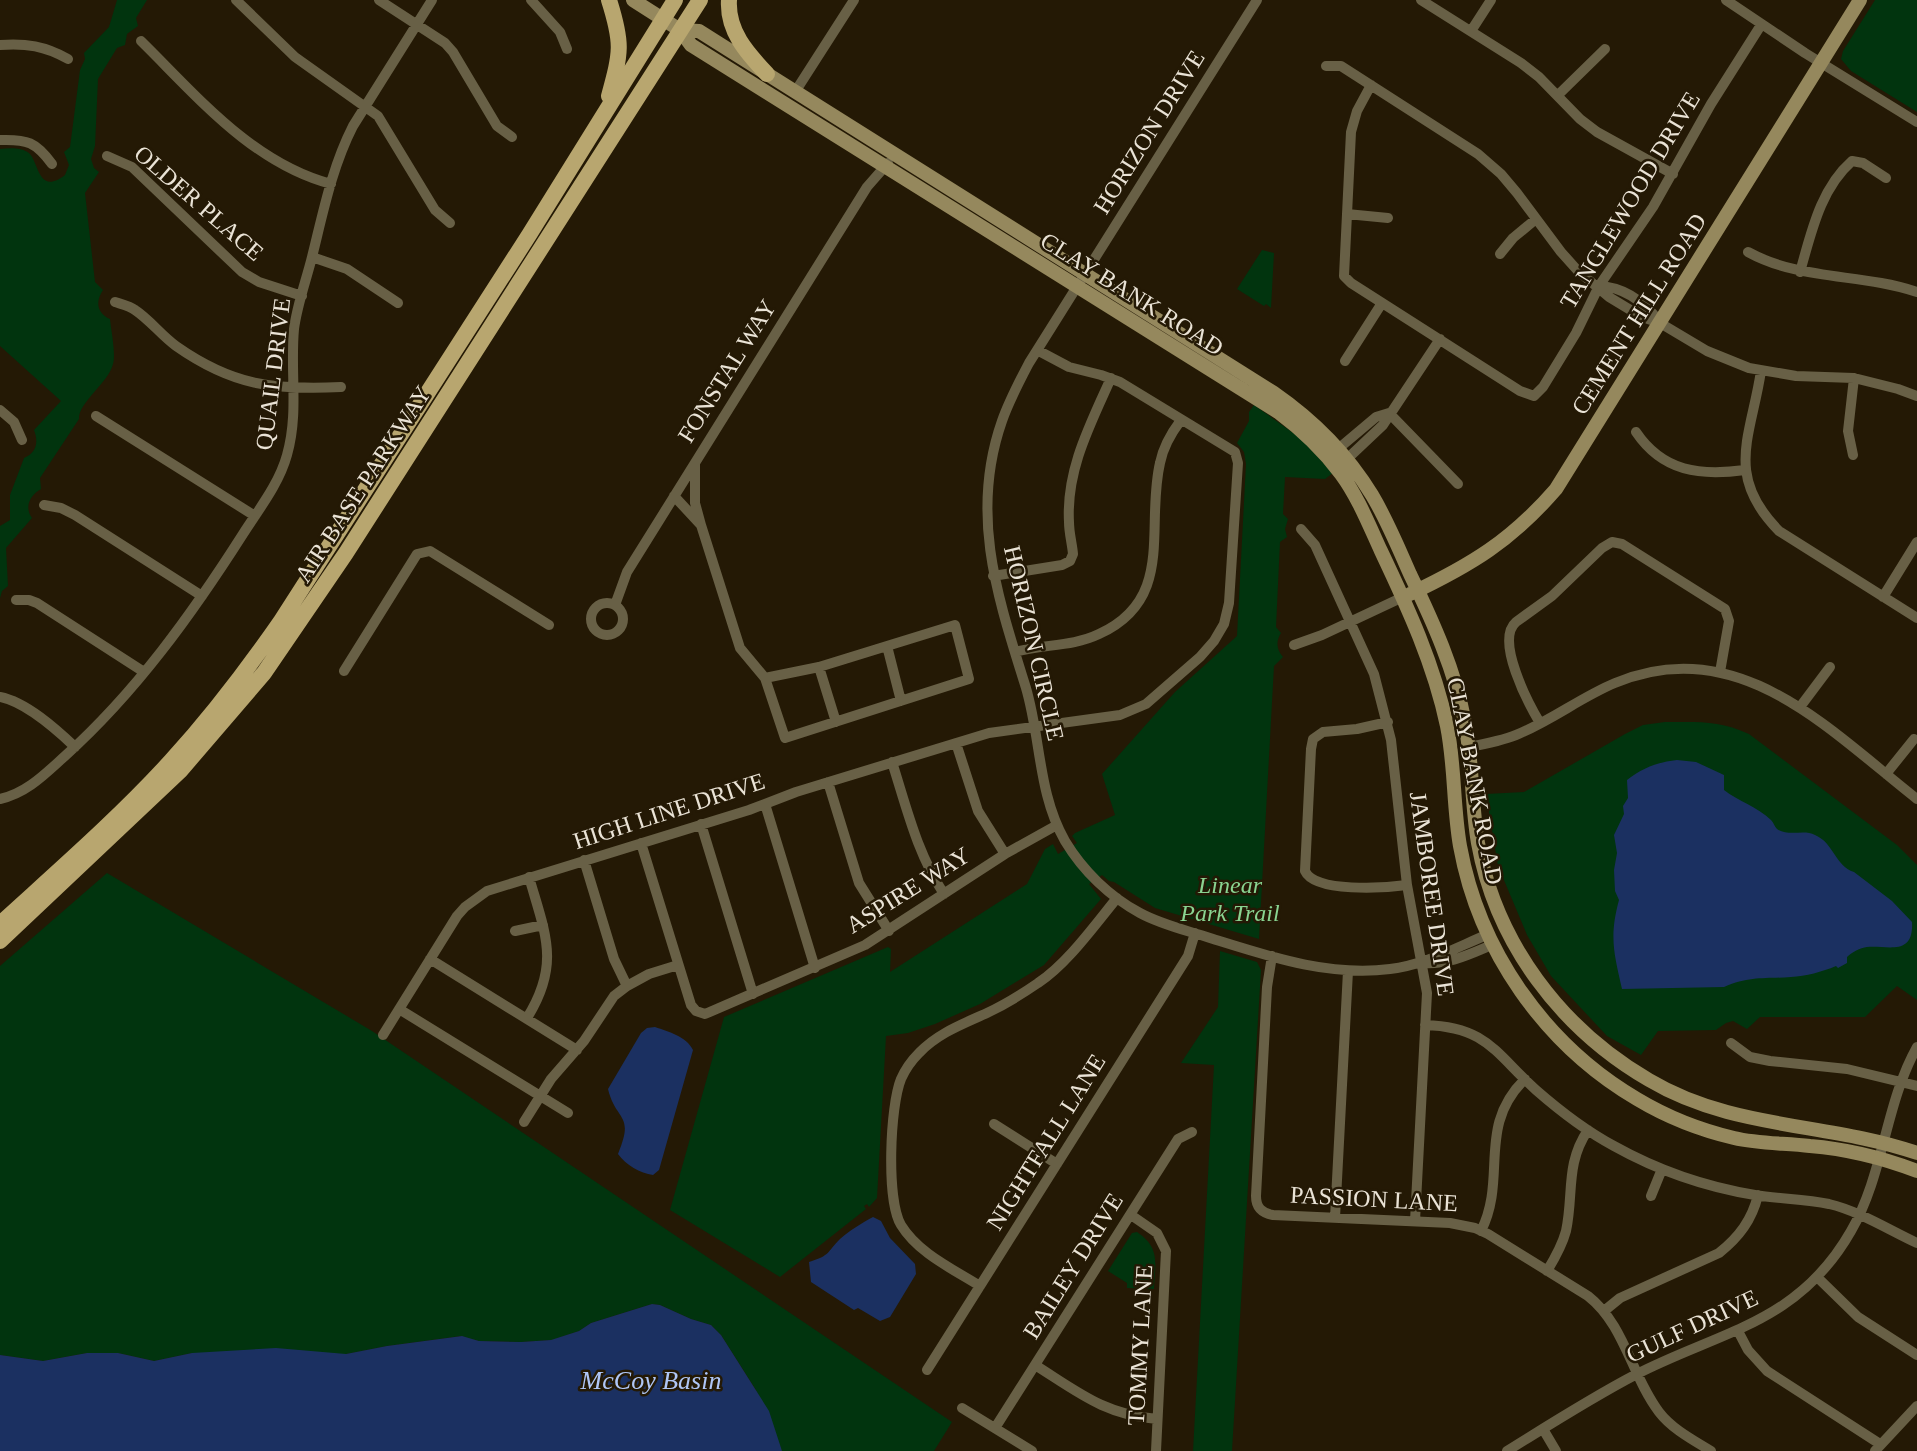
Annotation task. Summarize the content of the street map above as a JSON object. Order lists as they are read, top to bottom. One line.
{"streets":{"main road":["AIR BASE PARKWAY"],"street":["HORIZON DRIVE","TANGLEWOOD DRIVE","OLDER PLACE","CLAY BANK ROAD","CEMENT HILL ROAD","FONSTAL WAY","QUAIL DRIVE","HORIZON CIRCLE","HIGH LINE DRIVE","ASPIRE WAY","JAMBOREE DRIVE","NIGHTFALL LANE","PASSION LANE","BAILEY DRIVE","GULF DRIVE","TOMMY LANE"]},"crossings":[["HORIZON DRIVE","CLAY BANK ROAD"],["HORIZON DRIVE","HORIZON CIRCLE"],["OLDER PLACE","QUAIL DRIVE"],["CLAY BANK ROAD","CEMENT HILL ROAD"],["CLAY BANK ROAD","FONSTAL WAY"],["CLAY BANK ROAD","AIR BASE PARKWAY"],["CLAY BANK ROAD","HORIZON CIRCLE"],["CLAY BANK ROAD","GULF DRIVE"],["HORIZON CIRCLE","HIGH LINE DRIVE"],["HORIZON CIRCLE","ASPIRE WAY"],["HORIZON CIRCLE","JAMBOREE DRIVE"],["HORIZON CIRCLE","NIGHTFALL LANE"],["HORIZON CIRCLE","PASSION LANE"],["JAMBOREE DRIVE","PASSION LANE"],["PASSION LANE","GULF DRIVE"],["BAILEY DRIVE","TOMMY LANE"]],"water":["McCoy Basin"],"parks":["Linear Park Trail"]}
